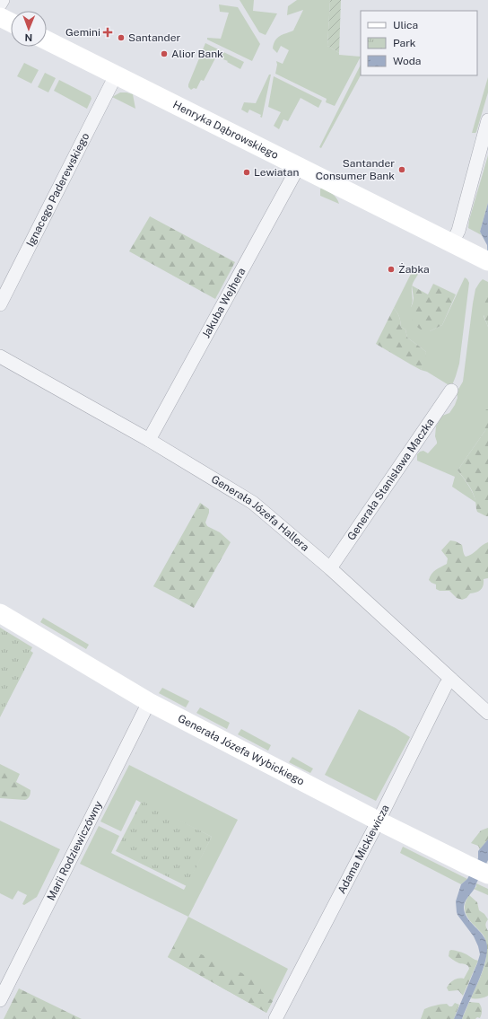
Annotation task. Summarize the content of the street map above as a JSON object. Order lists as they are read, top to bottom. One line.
{"streets":{"street":["Henryka Dąbrowskiego","Ignacego Paderewskiego","Jakuba Wejhera","Generała Stanisława Maczka","Generała Józefa Hallera","Generała Józefa Wybickiego","Adama Mickiewicza","Marii Rodziewiczówny"]},"crossings":[["Henryka Dąbrowskiego","Ignacego Paderewskiego"],["Henryka Dąbrowskiego","Jakuba Wejhera"],["Jakuba Wejhera","Generała Józefa Hallera"],["Generała Stanisława Maczka","Generała Józefa Hallera"],["Generała Józefa Hallera","Adama Mickiewicza"],["Generała Józefa Wybickiego","Adama Mickiewicza"],["Generała Józefa Wybickiego","Marii Rodziewiczówny"]],"places":{"health":["Gemini"],"other":["Santander","Alior Bank","Santander Consumer Bank","Lewiatan","Żabka"]},"legend":["Ulica","Park","Woda"],"north":"bottom"}
